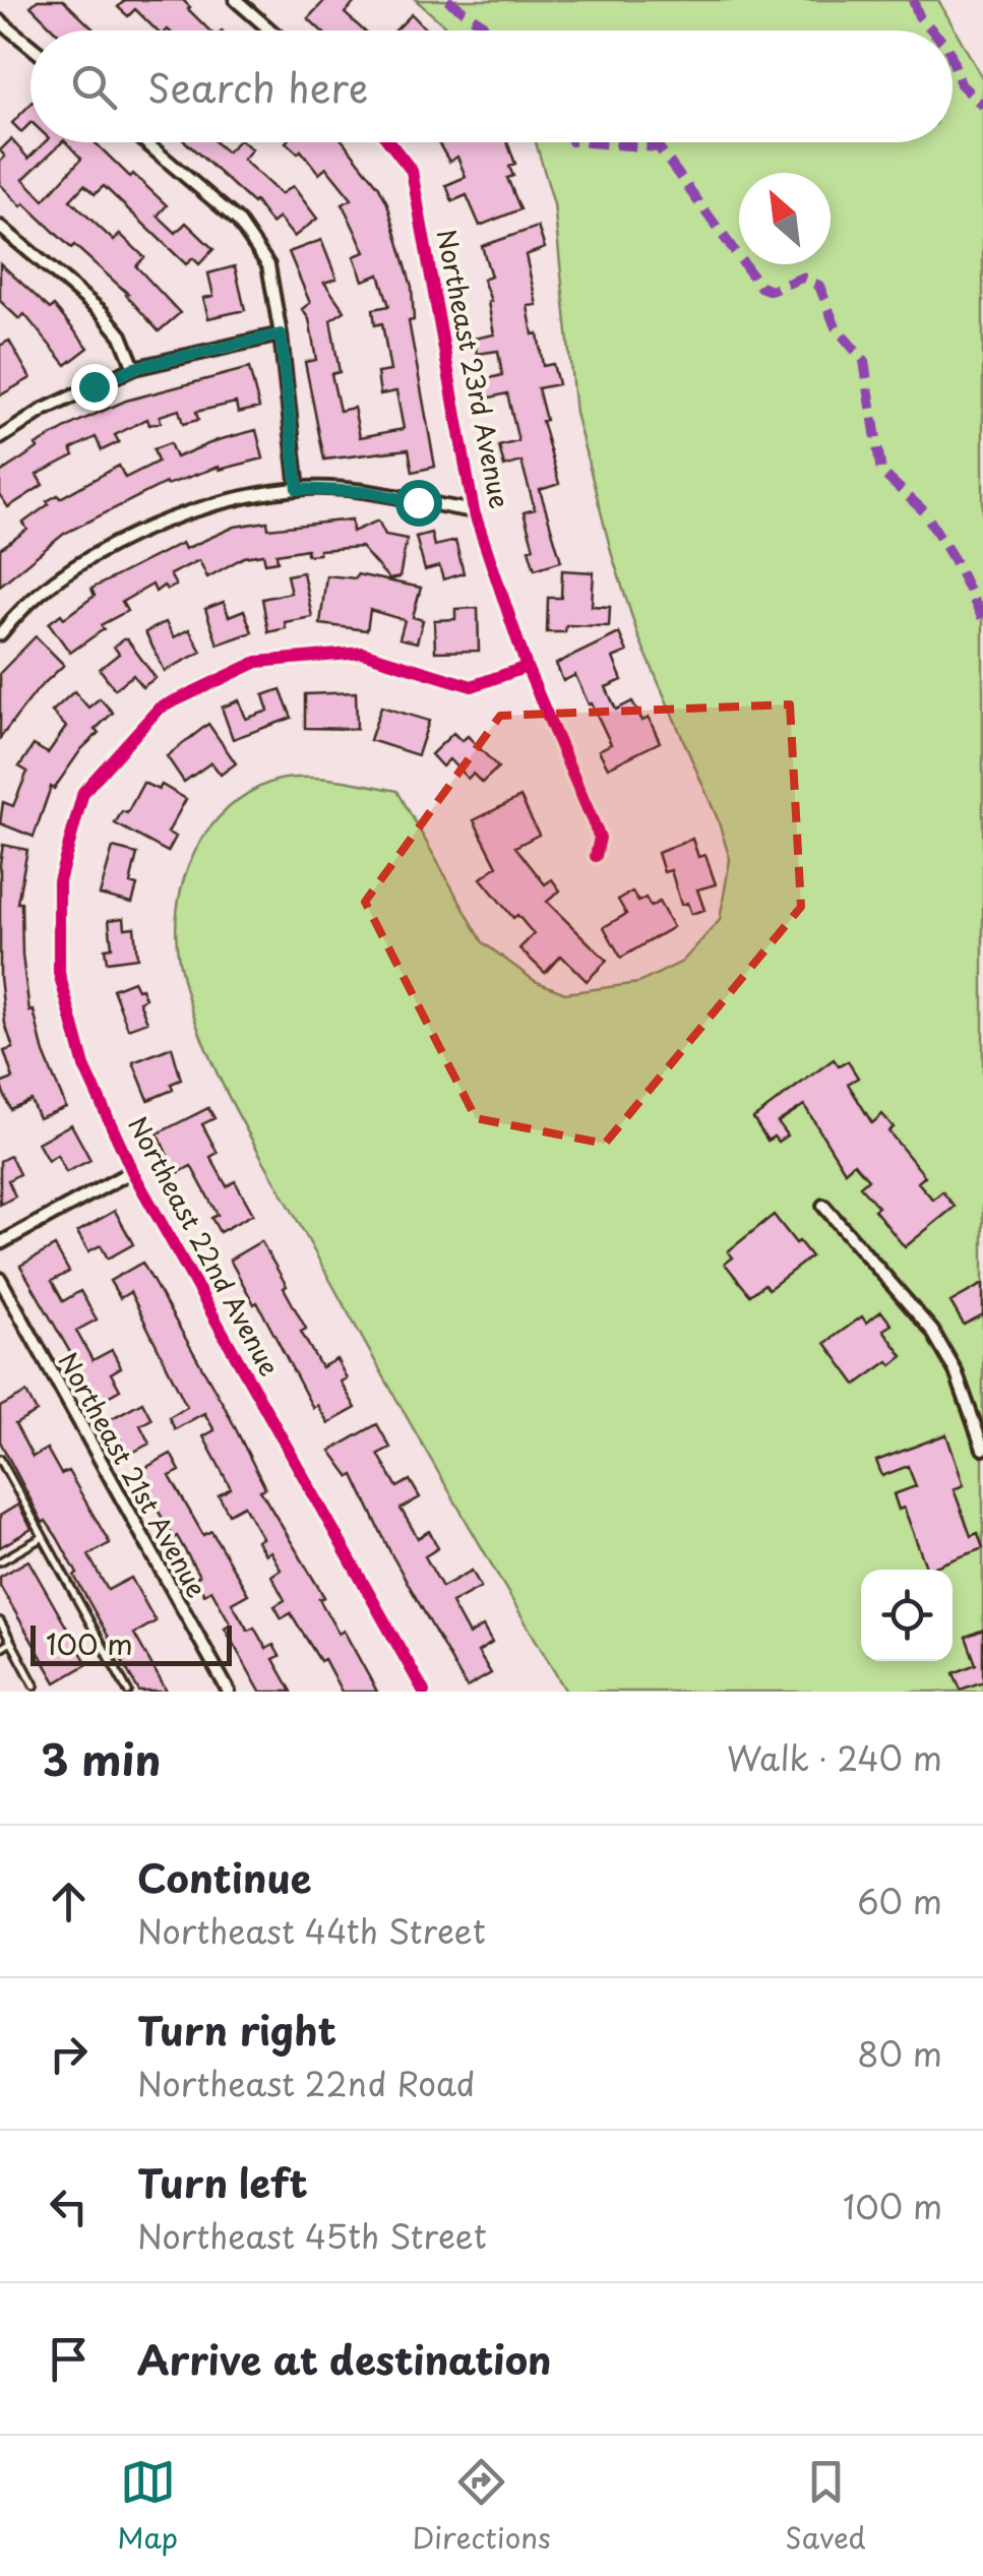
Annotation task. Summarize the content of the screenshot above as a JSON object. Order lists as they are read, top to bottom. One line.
{"streets":{"street":["Northeast 23rd Avenue","Northeast 22nd Avenue","Northeast 21st Avenue"]},"crossings":[["Northeast 23rd Avenue","Northeast 22nd Avenue"]],"scale_bar":"100 m","north":"top left","page":{"search":"Search here","scale":"100 m","heading":["3 min","Walk · 240 m"],"list":[["Continue","Northeast 44th Street","60 m"],["Turn right","Northeast 22nd Road","80 m"],["Turn left","Northeast 45th Street","100 m"],"Arrive at destination"],"nav":["Map","Directions","Saved"]}}
